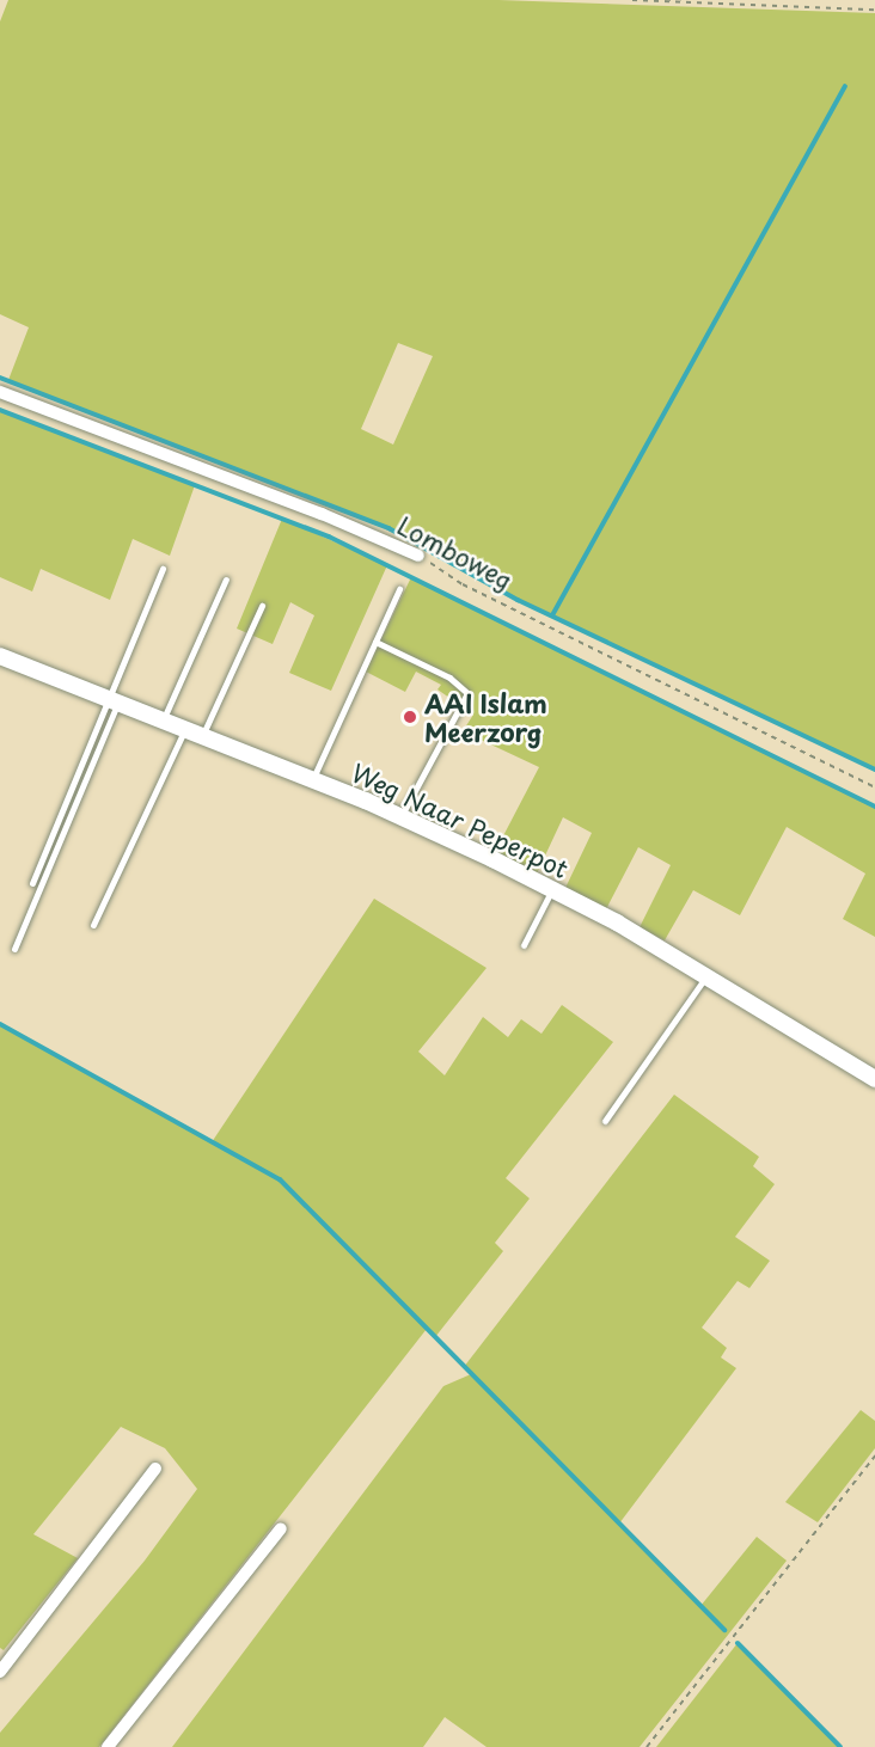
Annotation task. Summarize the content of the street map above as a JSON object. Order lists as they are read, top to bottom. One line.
{"streets":{"street":["Lomboweg","Weg Naar Peperpot"]},"places":["AAI Islam Meerzorg"]}
